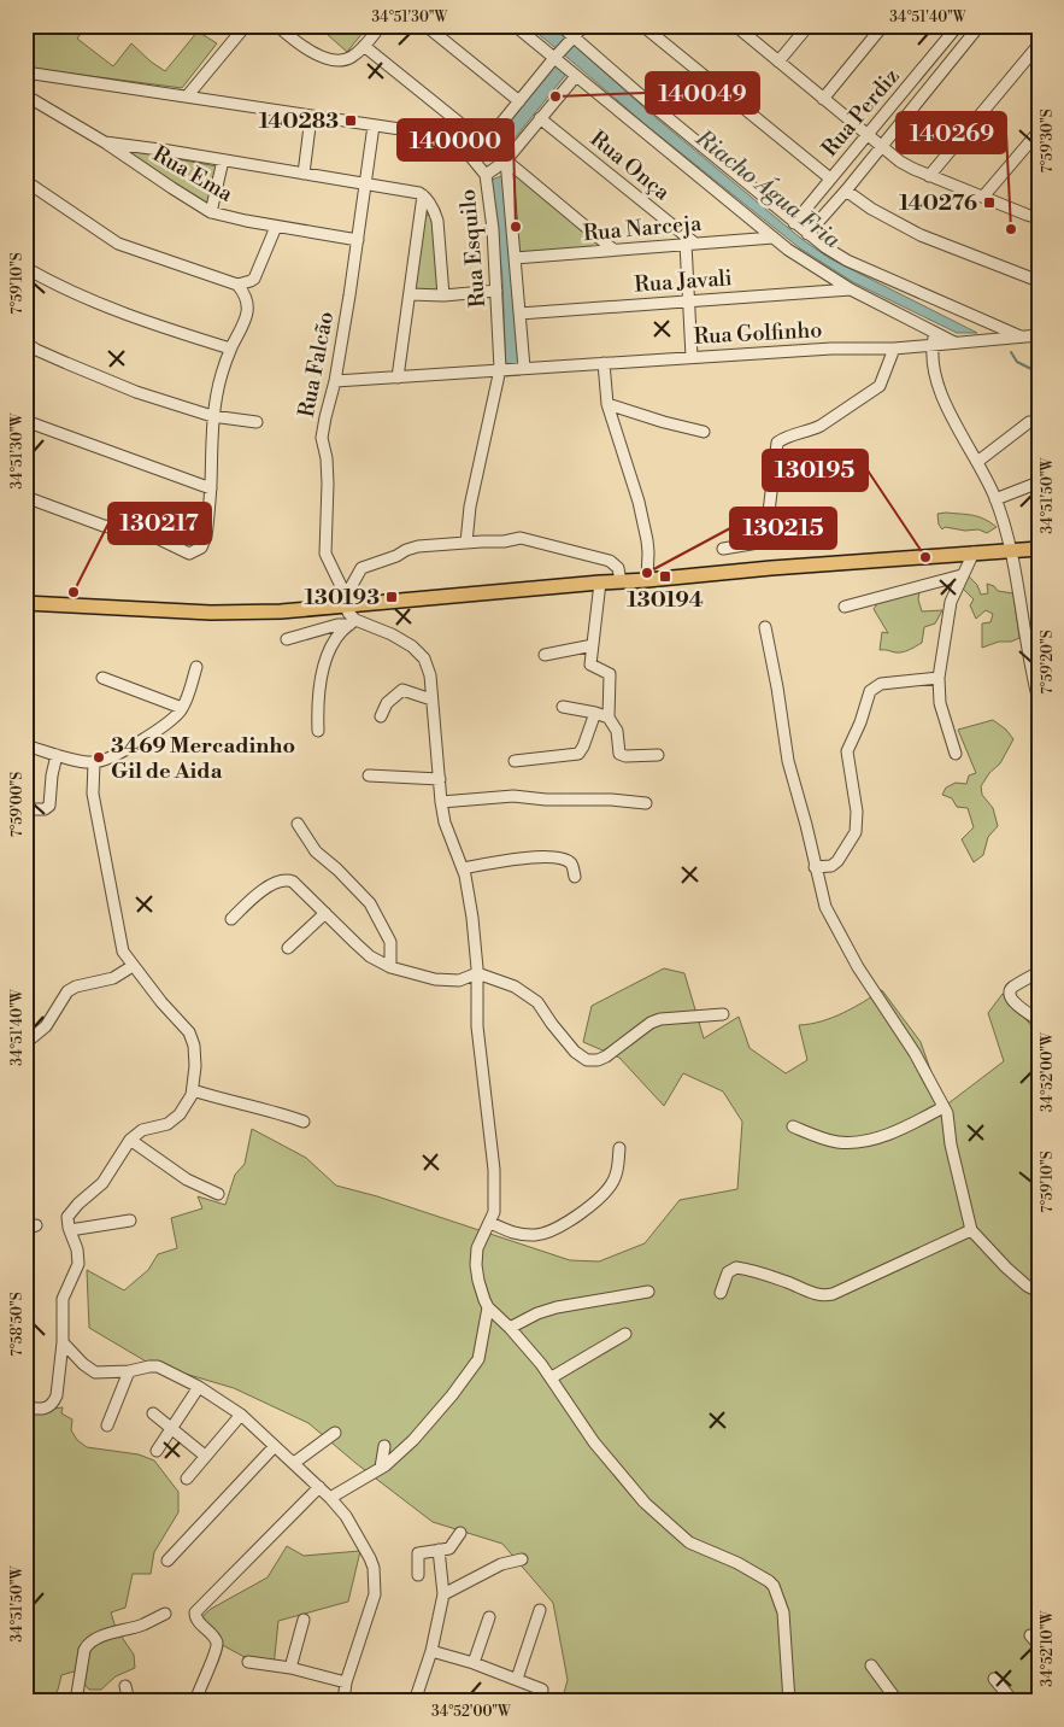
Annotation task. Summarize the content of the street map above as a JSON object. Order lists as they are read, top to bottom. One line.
{"streets":{"street":["Rua Perdiz","Rua Onça","Rua Ema","Rua Narceja","Rua Esquilo","Rua Javali","Rua Golfinho","Rua Falcão"]},"crossings":[["Rua Onça","Rua Narceja"],["Rua Ema","Rua Falcão"],["Rua Narceja","Rua Esquilo"],["Rua Esquilo","Rua Javali"],["Rua Esquilo","Rua Golfinho"],["Rua Esquilo","Rua Falcão"],["Rua Golfinho","Rua Falcão"]],"water":["Riacho Água Fria"],"places":{"other":["140049","140000","140269","130195","130215","130217","3469 Mercadinho Gil de Aida"],"transit":["140283","140276","130194","130193"]},"coordinates":["34°51'30\"W","34°51'40\"W","7°59'30\"S","7°59'10\"S","34°51'50\"W","7°59'20\"S","7°59'00\"S","34°52'00\"W","7°58'50\"S","34°52'10\"W"]}
